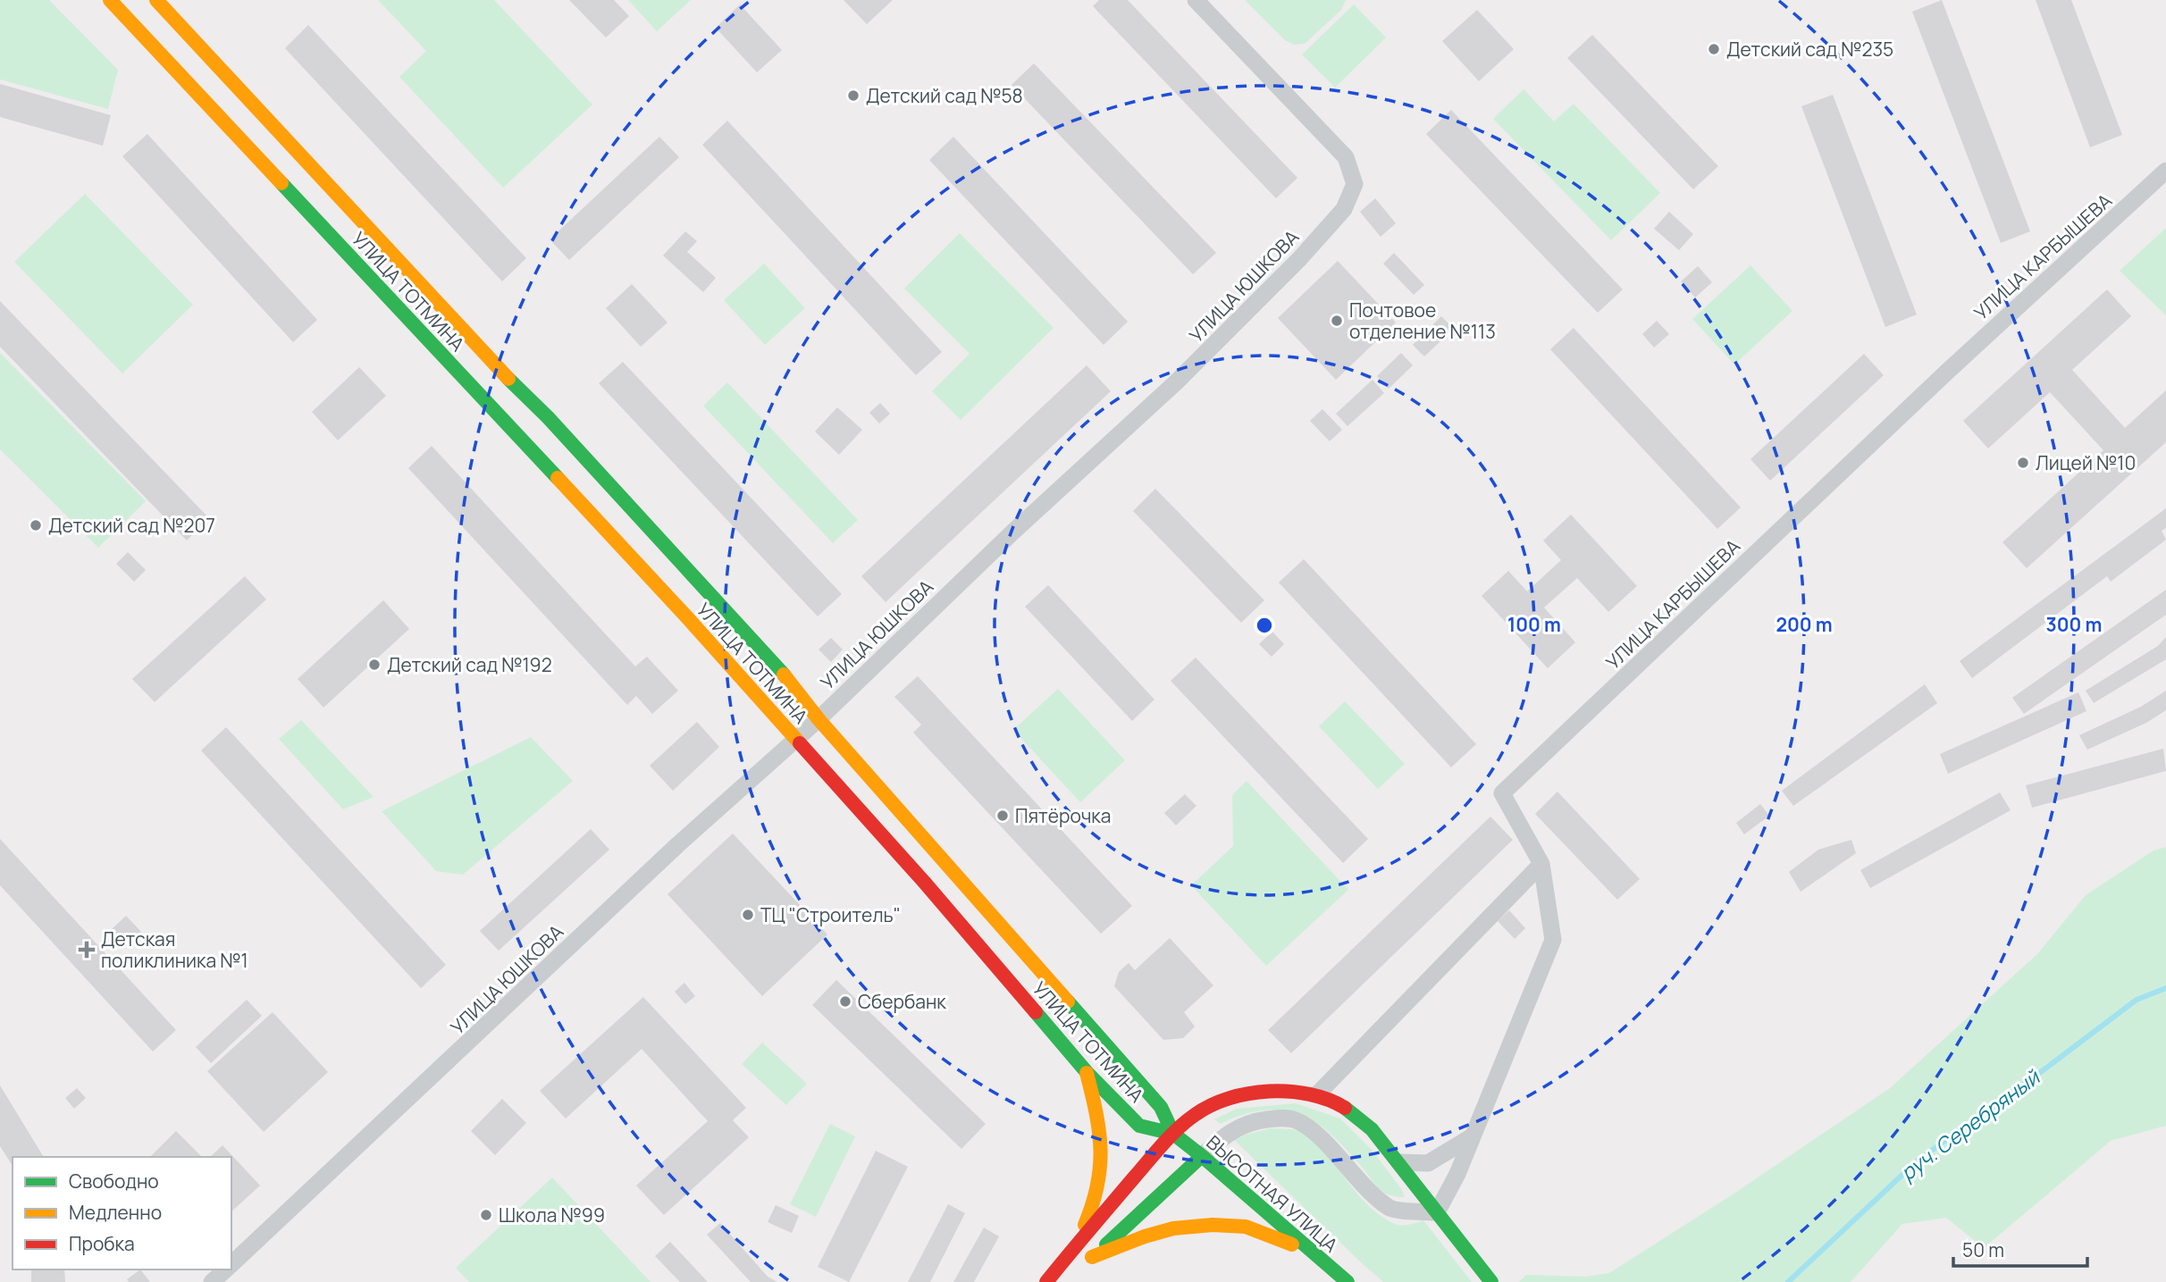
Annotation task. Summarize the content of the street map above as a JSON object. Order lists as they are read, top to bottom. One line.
{"streets":{"main road":["УЛИЦА ТОТМИНА","ВЫСОТНАЯ УЛИЦА"],"street":["УЛИЦА КАРБЫШЕВА","УЛИЦА ЮШКОВА"]},"crossings":[["УЛИЦА ЮШКОВА","УЛИЦА ТОТМИНА"],["УЛИЦА ТОТМИНА","ВЫСОТНАЯ УЛИЦА"]],"water":["руч. Серебряный"],"places":{"other":["Детский сад №235","Детский сад №58","Почтовое отделение №113","Лицей №10","Детский сад №207","Детский сад №192","Пятёрочка","ТЦ \"Строитель\"","Сбербанк","Школа №99"],"health":["Детская поликлиника №1"]},"legend":["Свободно","Медленно","Пробка"],"scale_bar":"50 m","rings":["100 m","200 m","300 m"]}
